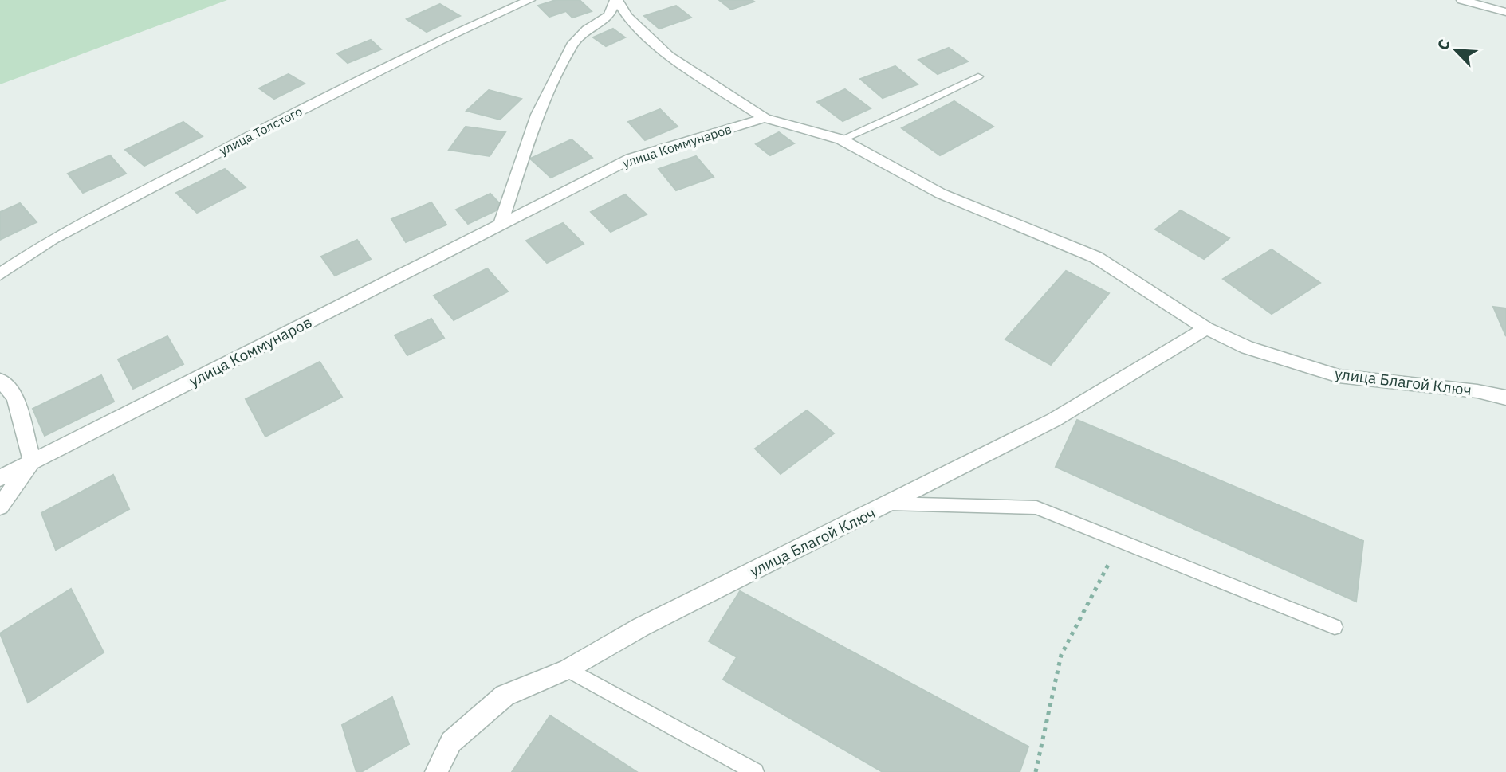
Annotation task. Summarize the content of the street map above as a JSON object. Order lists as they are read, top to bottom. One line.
{"streets":{"street":["улица Толстого","улица Коммунаров","улица Благой Ключ"]},"crossings":[["улица Коммунаров","улица Благой Ключ"]],"north":"top left"}
